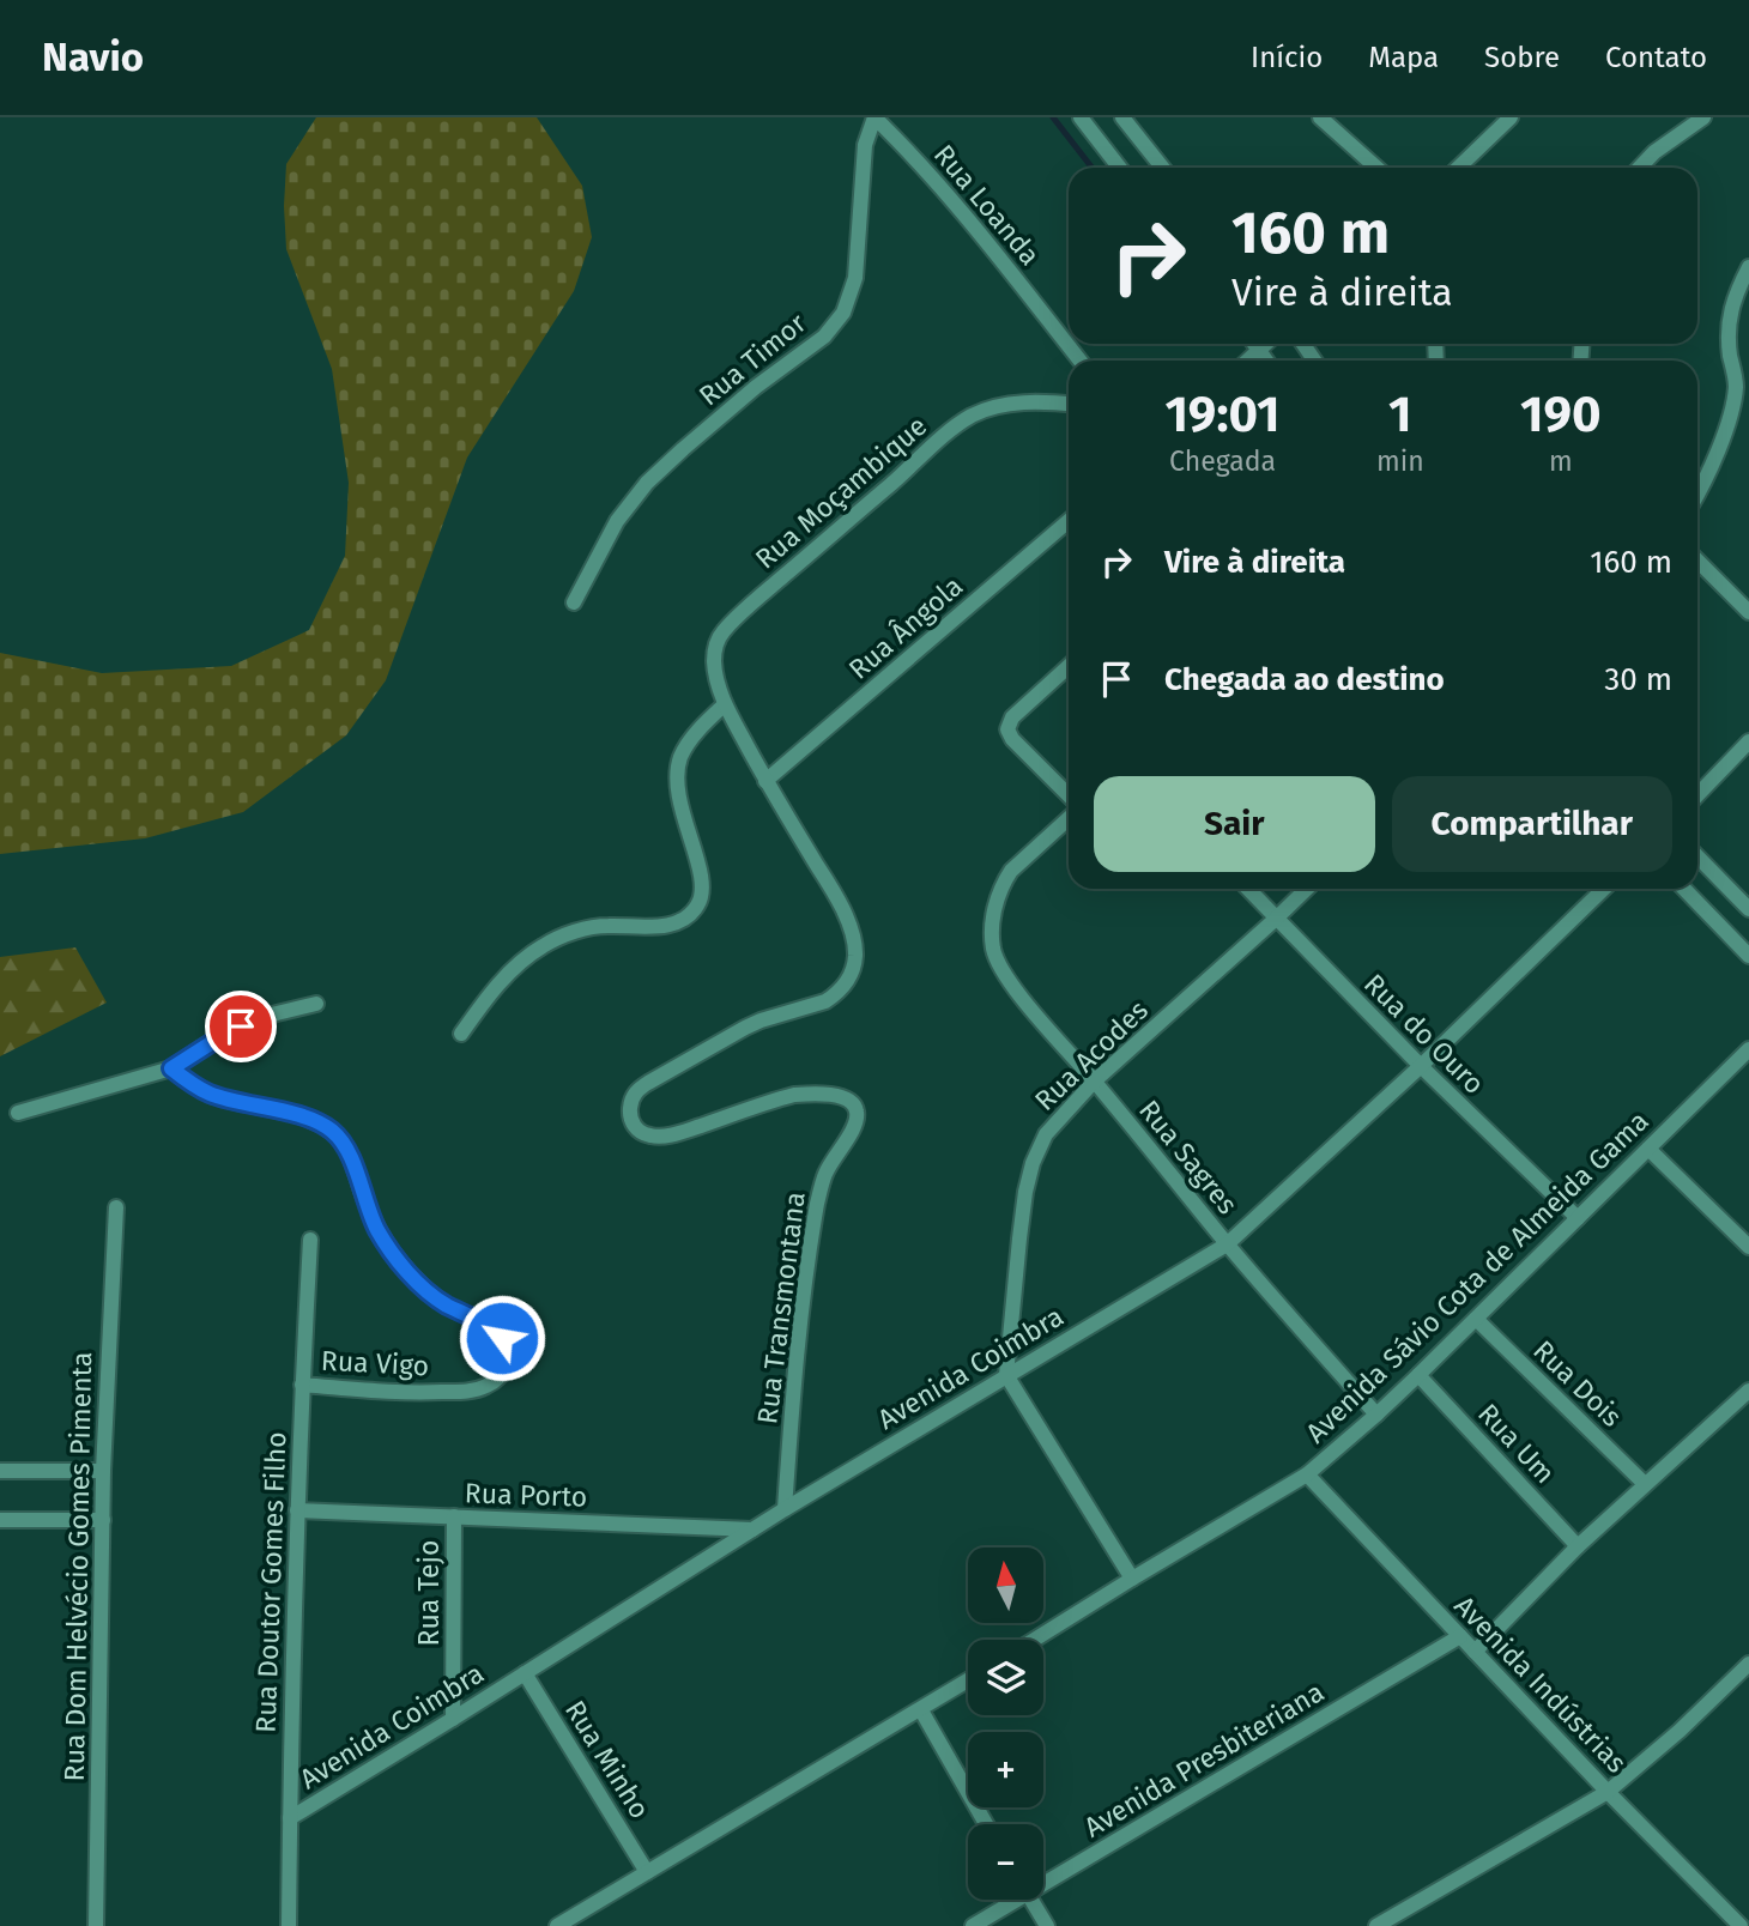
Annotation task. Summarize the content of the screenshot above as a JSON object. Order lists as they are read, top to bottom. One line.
{"streets":{"street":["Rua Loanda","Rua Timor","Rua Moçambique","Rua Ângola","Rua do Ouro","Rua Acodes","Rua Sagres","Avenida Sávio Cota de Almeida Gama","Rua Transmontana","Rua Vigo","Avenida Coimbra","Rua Dois","Rua Um","Rua Porto","Rua Dom Helvécio Gomes Pimenta","Rua Doutor Gomes Filho","Rua Tejo","Avenida Indústrias","Rua Minho","Avenida Presbiteriana"]},"crossings":[["Rua Loanda","Rua Timor"],["Rua Moçambique","Rua Ângola"],["Rua Moçambique","Rua Transmontana"],["Rua Ângola","Rua Transmontana"],["Rua do Ouro","Rua Acodes"],["Rua do Ouro","Avenida Sávio Cota de Almeida Gama"],["Rua do Ouro","Avenida Coimbra"],["Rua Acodes","Rua Sagres"],["Rua Acodes","Avenida Coimbra"],["Rua Sagres","Avenida Sávio Cota de Almeida Gama"],["Rua Sagres","Avenida Coimbra"],["Avenida Sávio Cota de Almeida Gama","Rua Dois"],["Avenida Sávio Cota de Almeida Gama","Rua Um"],["Avenida Sávio Cota de Almeida Gama","Avenida Indústrias"],["Rua Transmontana","Avenida Coimbra"],["Rua Vigo","Rua Doutor Gomes Filho"],["Avenida Coimbra","Rua Porto"],["Avenida Coimbra","Rua Doutor Gomes Filho"],["Avenida Coimbra","Rua Tejo"],["Avenida Coimbra","Rua Minho"],["Rua Porto","Rua Doutor Gomes Filho"],["Rua Porto","Rua Tejo"],["Avenida Indústrias","Avenida Presbiteriana"]],"north":"top","page":{"header":"Navio","nav":["Início","Mapa","Sobre","Contato"],"turn":["160 m","Vire à direita"],"eta":["19:01","Chegada","1","min","190","m"],"list":[{"name":"Vire à direita","value":"160 m"},{"name":"Chegada ao destino","value":"30 m"}],"buttons":["Sair","Compartilhar"],"map_buttons":["+","−"]}}
